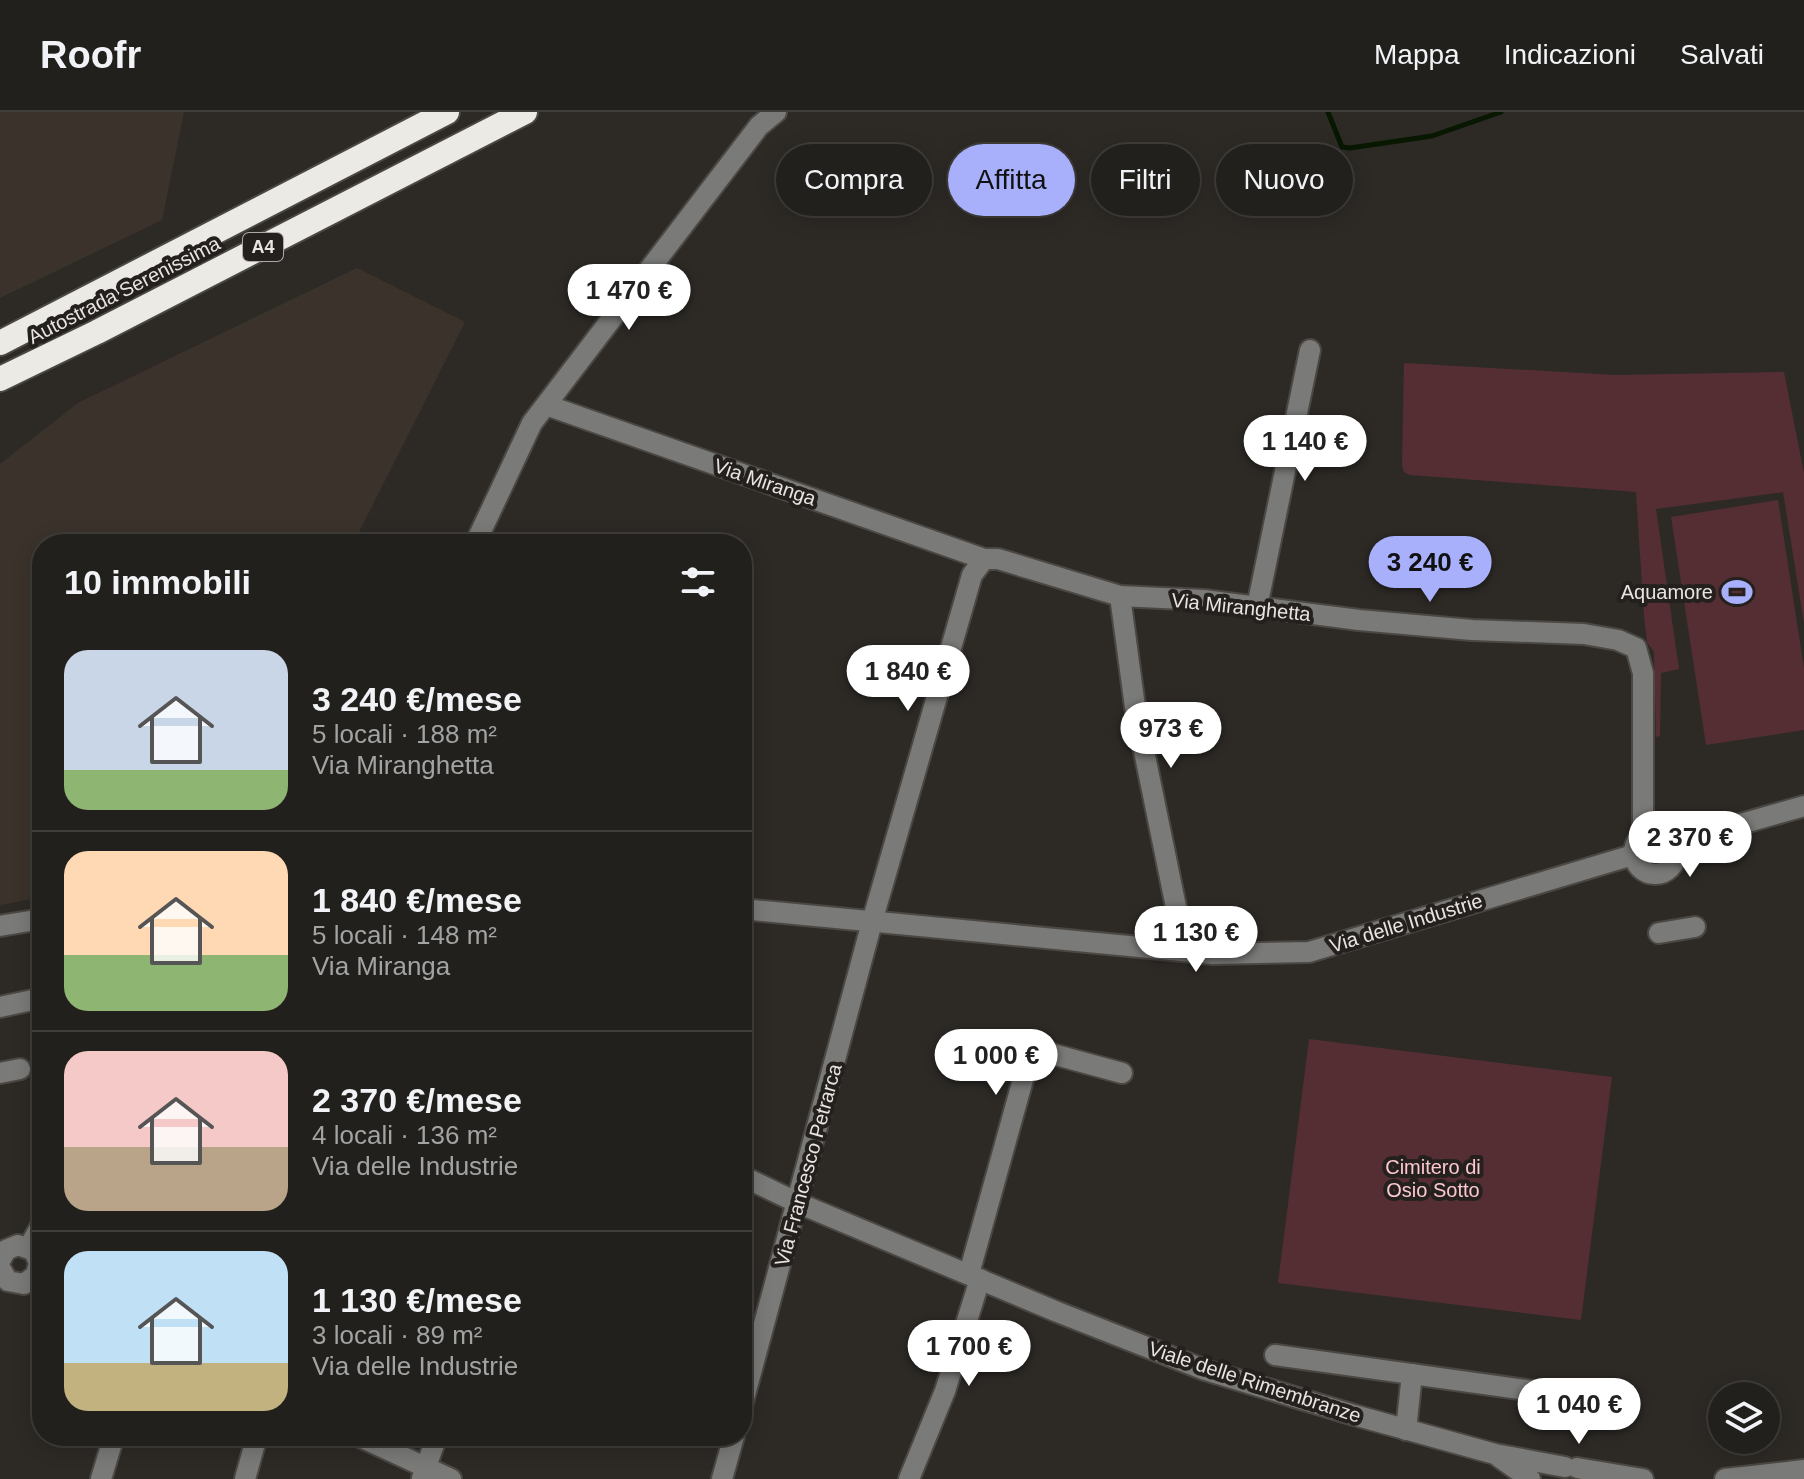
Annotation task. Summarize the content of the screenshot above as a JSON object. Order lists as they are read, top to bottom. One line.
{"streets":{"highway":["A4","Autostrada Serenissima"],"street":["Via Miranga","Via Miranghetta","Via delle Industrie","Via Francesco Petrarca","Viale delle Rimembranze"]},"crossings":[["Via Miranga","Via Miranghetta"],["Via Miranghetta","Via delle Industrie"],["Via delle Industrie","Via Francesco Petrarca"],["Via Francesco Petrarca","Viale delle Rimembranze"]],"parks":["Cimitero di Osio Sotto"],"places":{"sports":["Aquamore"]},"page":{"header":"Roofr","nav":["Mappa","Indicazioni","Salvati"],"chip":["Compra","Affitta","Filtri","Nuovo"],"price":["1 470 €","1 140 €","3 240 €","1 840 €","973 €","2 370 €","1 130 €","1 000 €","1 700 €","1 040 €"],"heading":"10 immobili","list":[{"name":"3 240 €/mese","note":"5 locali · 188 m² · Via Miranghetta"},{"name":"1 840 €/mese","note":"5 locali · 148 m² · Via Miranga"},{"name":"2 370 €/mese","note":"4 locali · 136 m² · Via delle Industrie"},{"name":"1 130 €/mese","note":"3 locali · 89 m² · Via delle Industrie"}]}}
